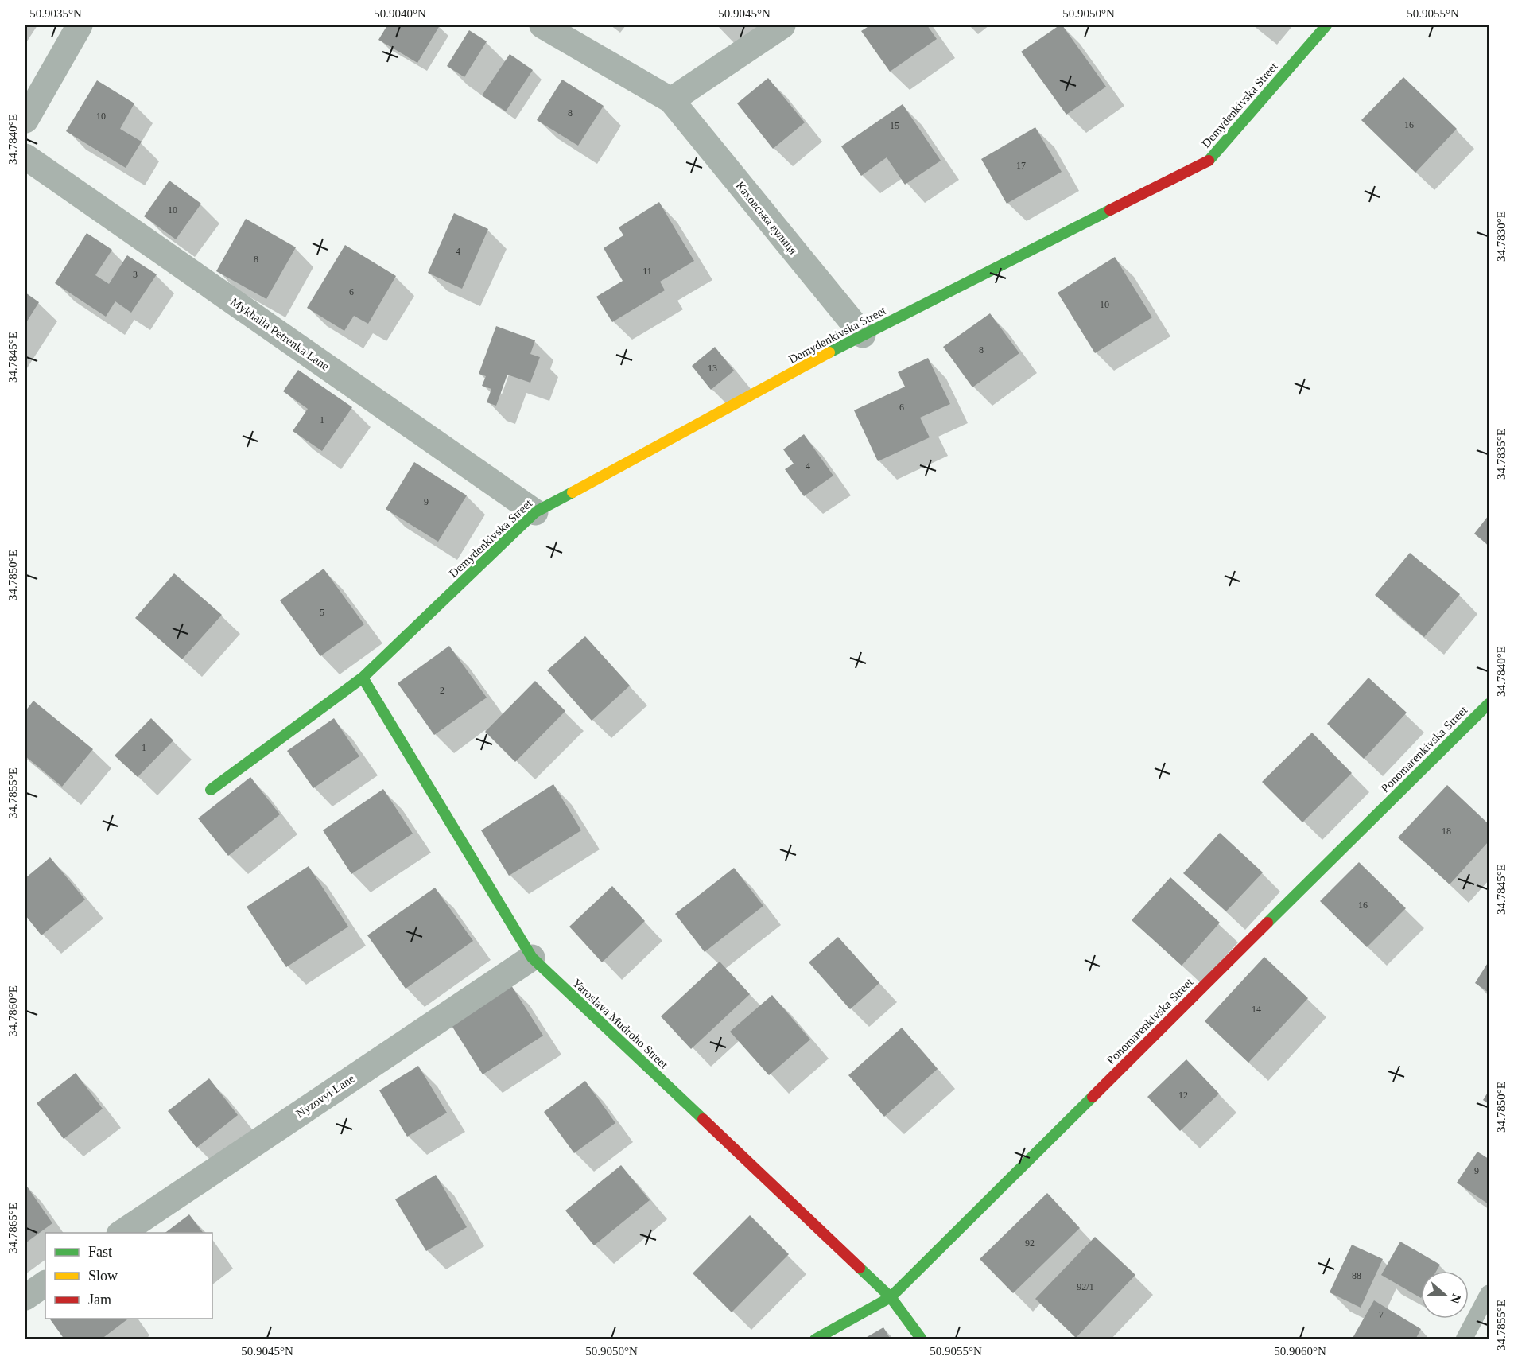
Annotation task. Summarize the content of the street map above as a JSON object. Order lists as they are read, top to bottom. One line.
{"streets":{"street":["Demydenkivska Street","Каховська вулиця","Mykhaila Petrenka Lane","Ponomarenkivska Street","Yaroslava Mudroho Street","Nyzovyi Lane"]},"crossings":[["Demydenkivska Street","Каховська вулиця"],["Demydenkivska Street","Mykhaila Petrenka Lane"],["Demydenkivska Street","Yaroslava Mudroho Street"],["Ponomarenkivska Street","Yaroslava Mudroho Street"],["Yaroslava Mudroho Street","Nyzovyi Lane"]],"house_numbers":["8","10","16","15","17","10","4","8","11","3","6","10","8","13","6","1","4","9","5","2","1","18","16","14","12","9","92","88","92/1","7"],"legend":["Fast","Slow","Jam"],"north":"right","coordinates":["50.9035°N","50.9040°N","50.9045°N","50.9050°N","50.9055°N","34.7840°E","34.7830°E","34.7845°E","34.7835°E","34.7850°E","34.7855°E","34.7860°E","34.7865°E","50.9060°N"]}
